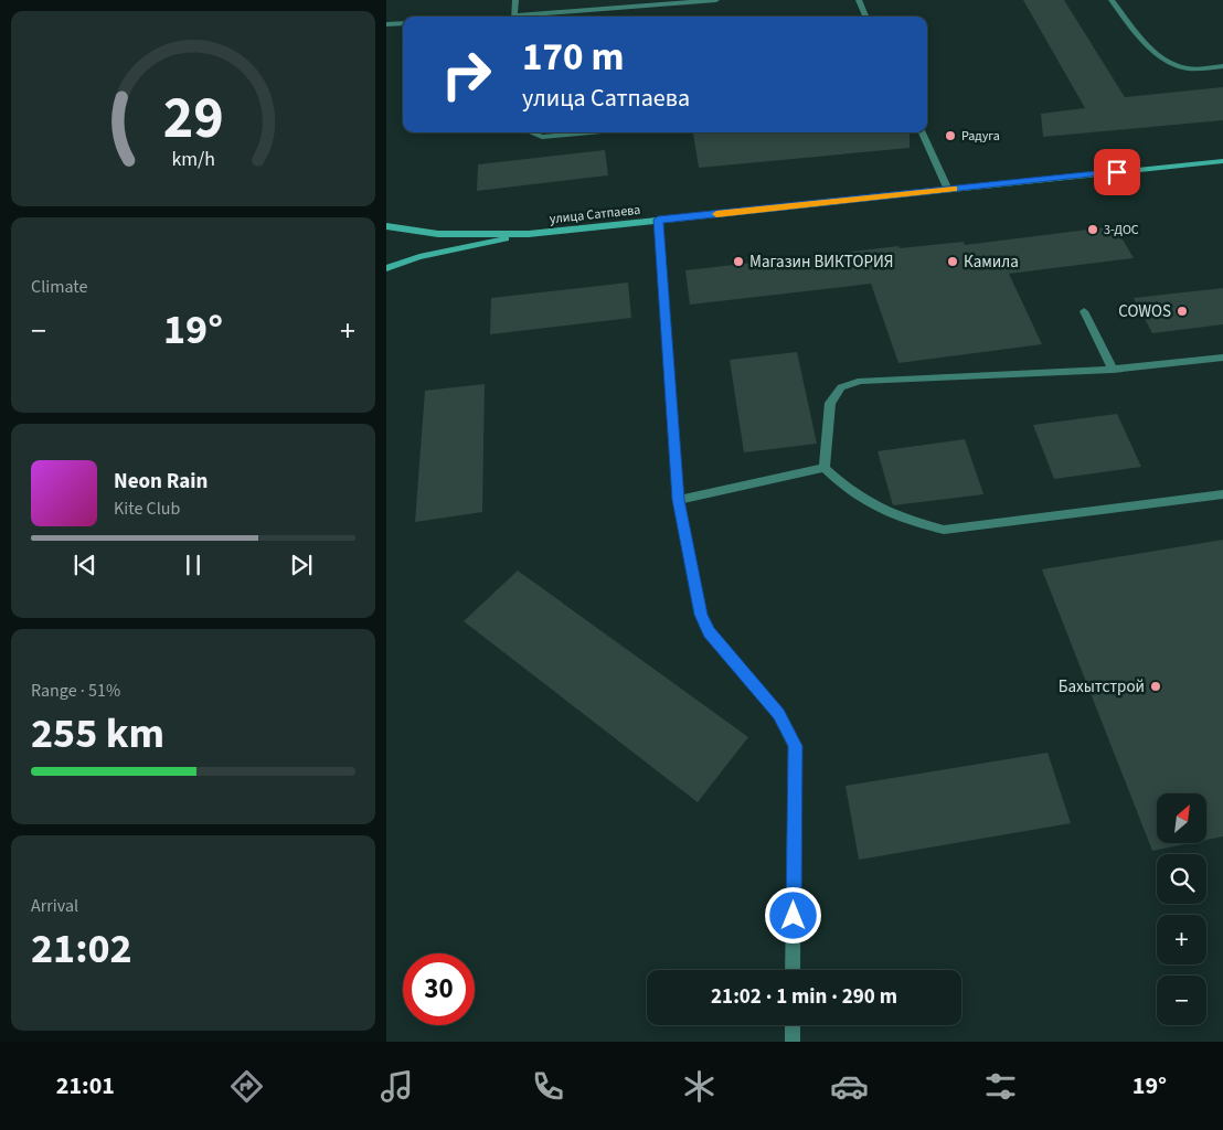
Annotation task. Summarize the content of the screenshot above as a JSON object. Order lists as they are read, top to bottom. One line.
{"streets":{"main road":["улица Сатпаева"]},"places":["Радуга","3-ДОС","Магазин ВИКТОРИЯ","Камила","COWOS","Бахытстрой"],"north":"top right","page":{"turn":["170 m","улица Сатпаева"],"tile":["Climate",["Range · 51%","255 km"],["Arrival","21:02"]],"heat":["−","19°","+"],"song":["Neon Rain","Kite Club"],"map_buttons":["+","−"],"limit":"30","trip":"21:02 · 1 min · 290 m","tabs":["21:01","19°"],"gauge":["29","km/h"]}}
